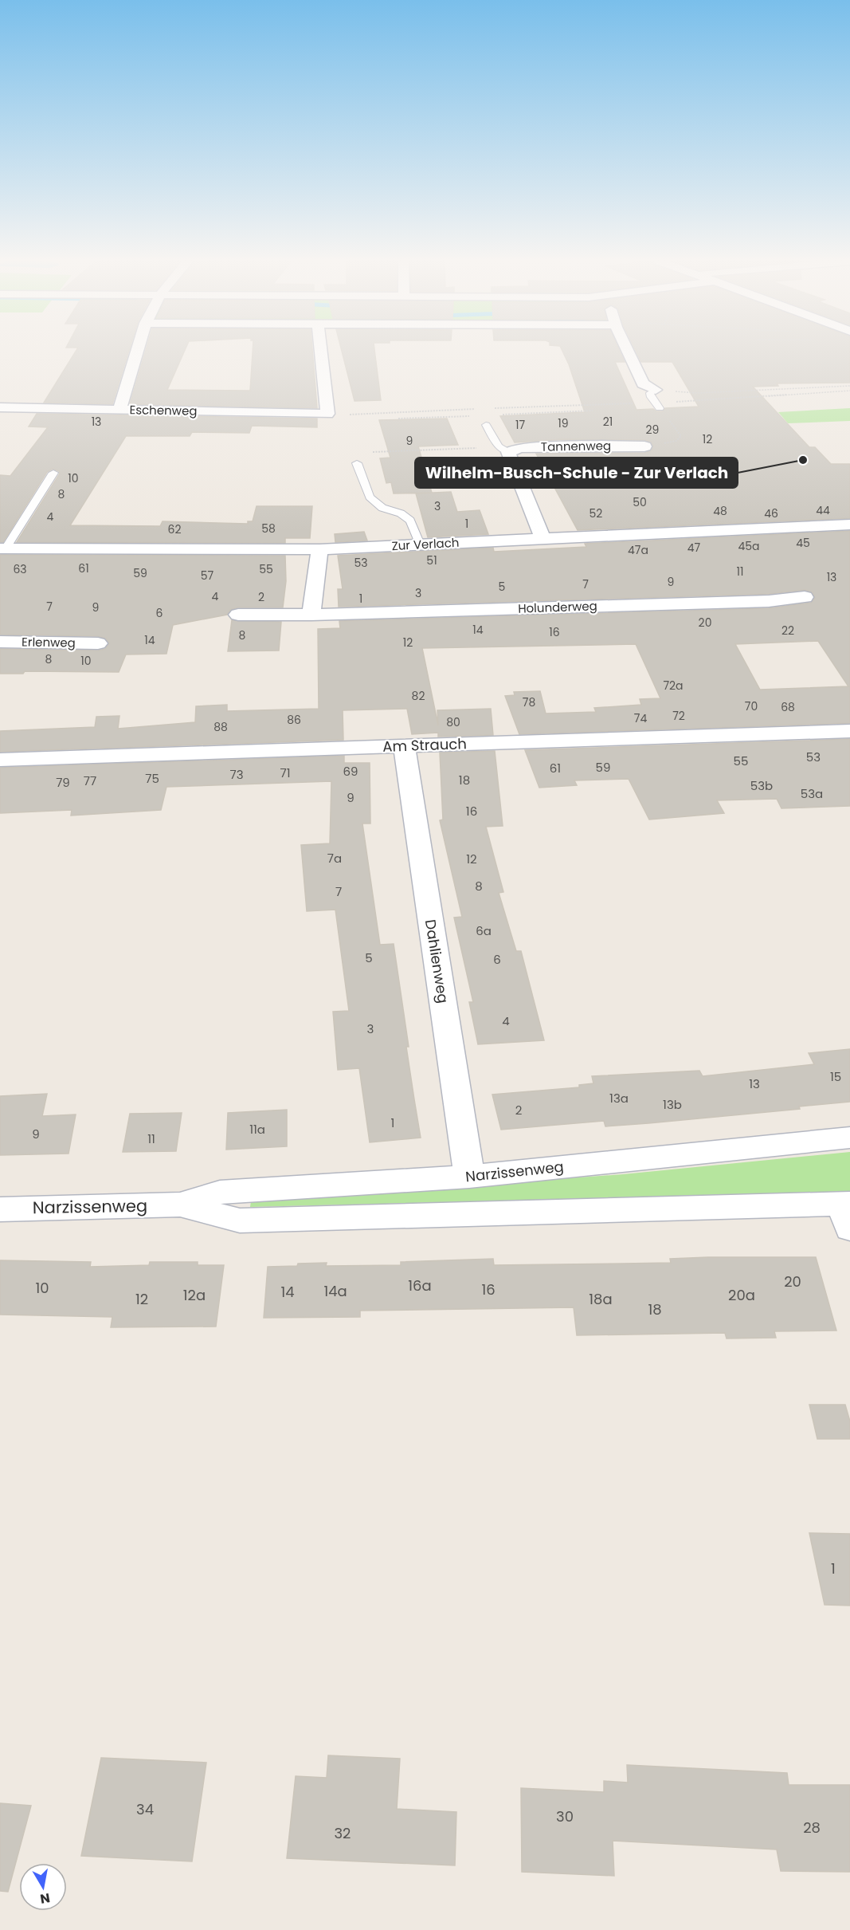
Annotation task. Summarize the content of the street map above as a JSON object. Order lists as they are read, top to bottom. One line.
{"streets":{"street":["Eschenweg","Tannenweg","Zur Verlach","Holunderweg","Erlenweg","Am Strauch","Dahlienweg","Narzissenweg"]},"crossings":[["Am Strauch","Dahlienweg"],["Dahlienweg","Narzissenweg"]],"places":["Wilhelm-Busch-Schule - Zur Verlach"],"house_numbers":["13","21","19","17","29","12","9","10","8","50","3","44","48","52","46","4","1","58","62","45","45a","47","47a","51","53","61","63","55","11","59","57","13","9","7","5","3","4","2","1","7","9","6","20","14","22","16","8","14","12","8","10","72a","82","78","70","68","72","74","86","80","88","53","55","59","61","69","71","73","75","18","77","79","53b","53a","9","16","7a","12","8","7","6a","5","6","4","3","15","13","13a","13b","2","1","11a","9","11","20","16a","10","16","14a","14","12a","20a","12","18a","18","1","34","30","28","32"],"north":"bottom"}
